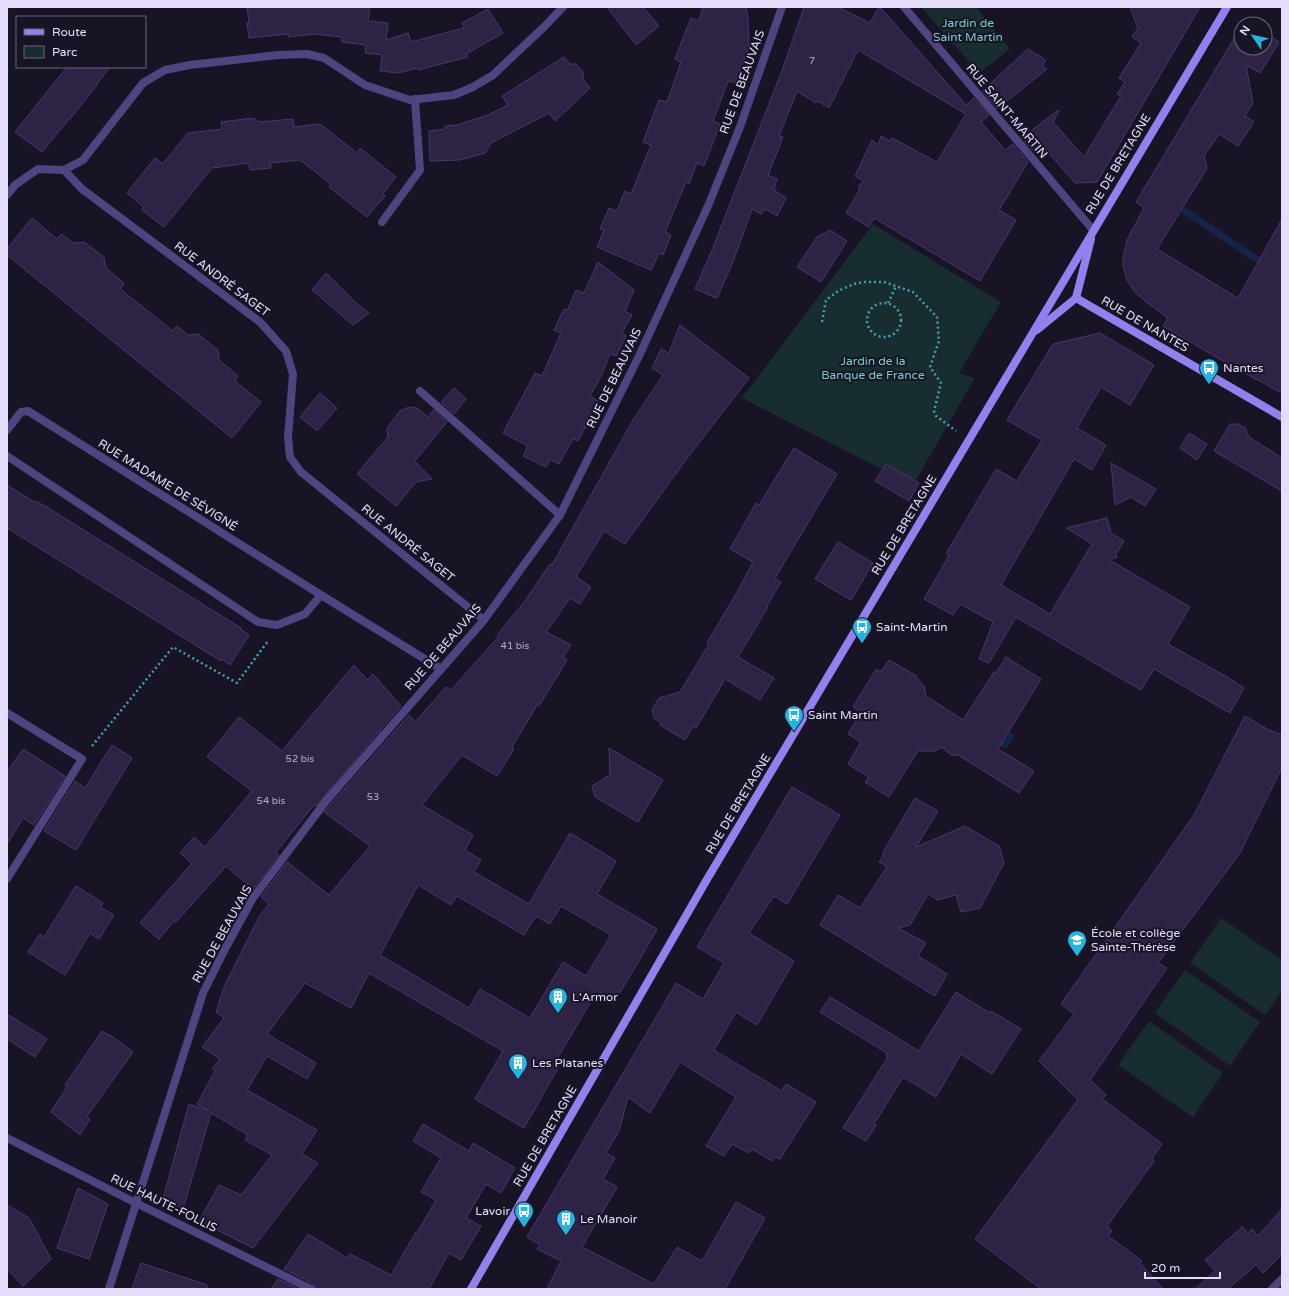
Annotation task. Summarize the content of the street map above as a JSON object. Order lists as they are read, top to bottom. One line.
{"streets":{"main road":["RUE DE BRETAGNE","RUE DE NANTES"],"street":["RUE DE BEAUVAIS","RUE SAINT-MARTIN","RUE ANDRÉ SAGET","RUE MADAME DE SÉVIGNÉ","RUE HAUTE-FOLLIS"]},"crossings":[["RUE DE BEAUVAIS","RUE ANDRÉ SAGET"],["RUE DE BEAUVAIS","RUE MADAME DE SÉVIGNÉ"],["RUE DE BEAUVAIS","RUE HAUTE-FOLLIS"],["RUE SAINT-MARTIN","RUE DE BRETAGNE"],["RUE DE BRETAGNE","RUE DE NANTES"]],"parks":["Jardin de Saint Martin","Jardin de la Banque de France"],"places":{"bus stop":["Nantes","Saint-Martin","Saint Martin","Lavoir"],"school or university":["École et collège Sainte-Thérèse"],"building":["L'Armor","Les Platanes","Le Manoir"]},"house_numbers":["7","41 bis","52 bis","53","54 bis"],"legend":["Route","Parc"],"scale_bar":"20 m","north":"top left"}
